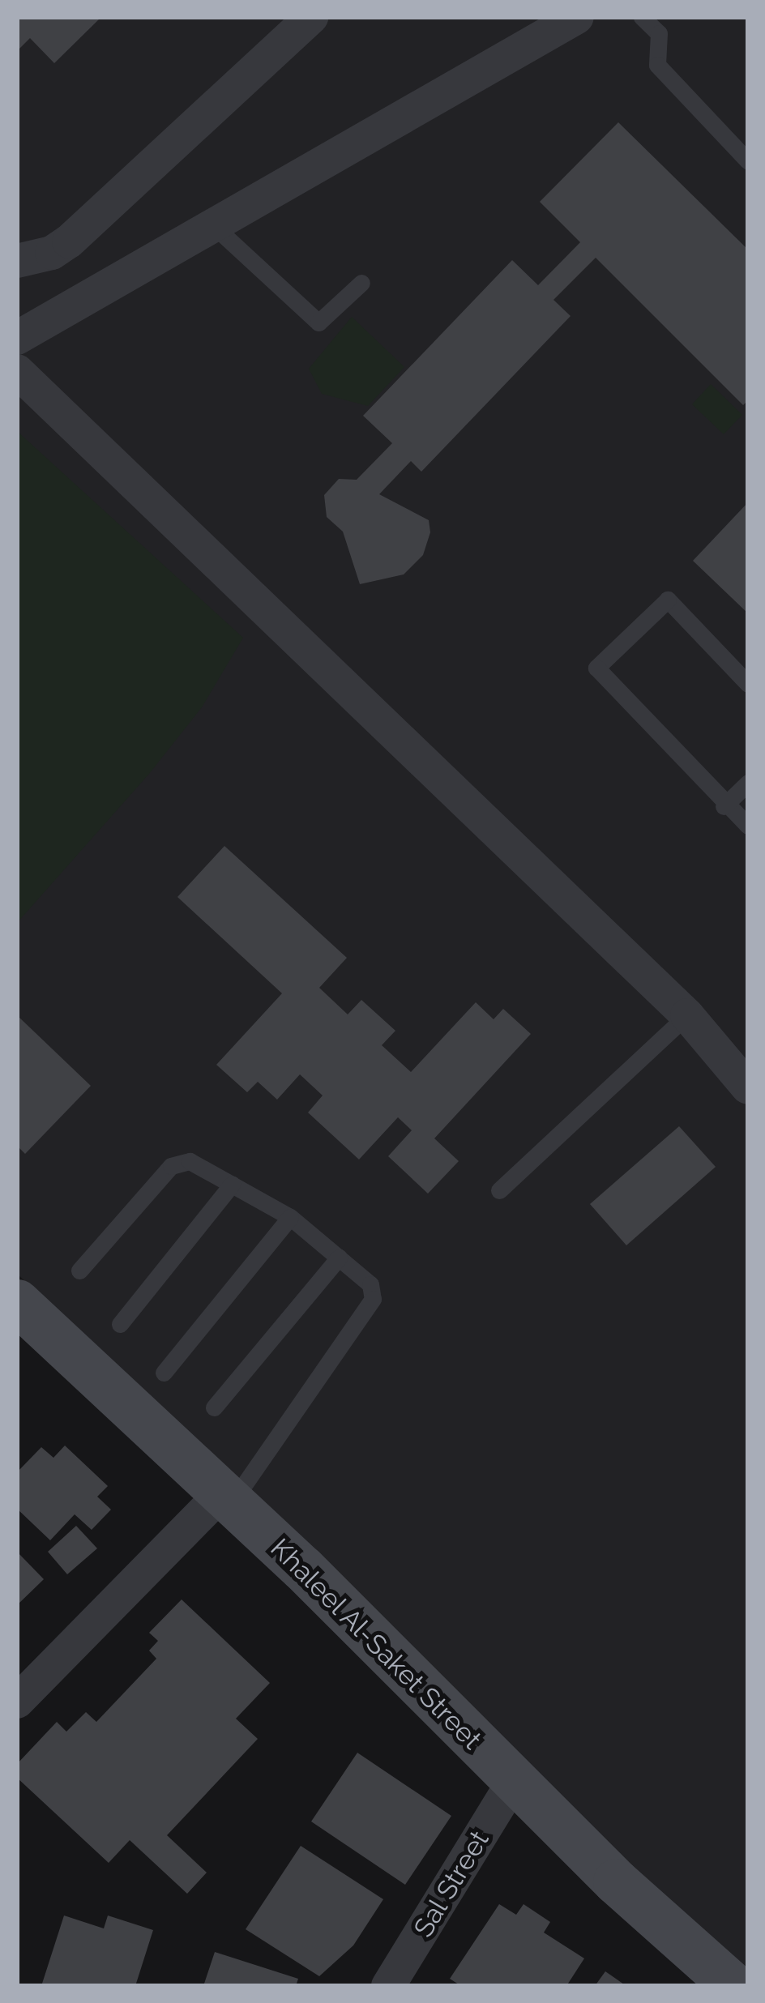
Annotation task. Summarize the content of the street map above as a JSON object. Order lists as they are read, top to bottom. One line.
{"streets":{"street":["Khaleel Al-Saket Street","Sal Street"]},"crossings":[["Khaleel Al-Saket Street","Sal Street"]]}
